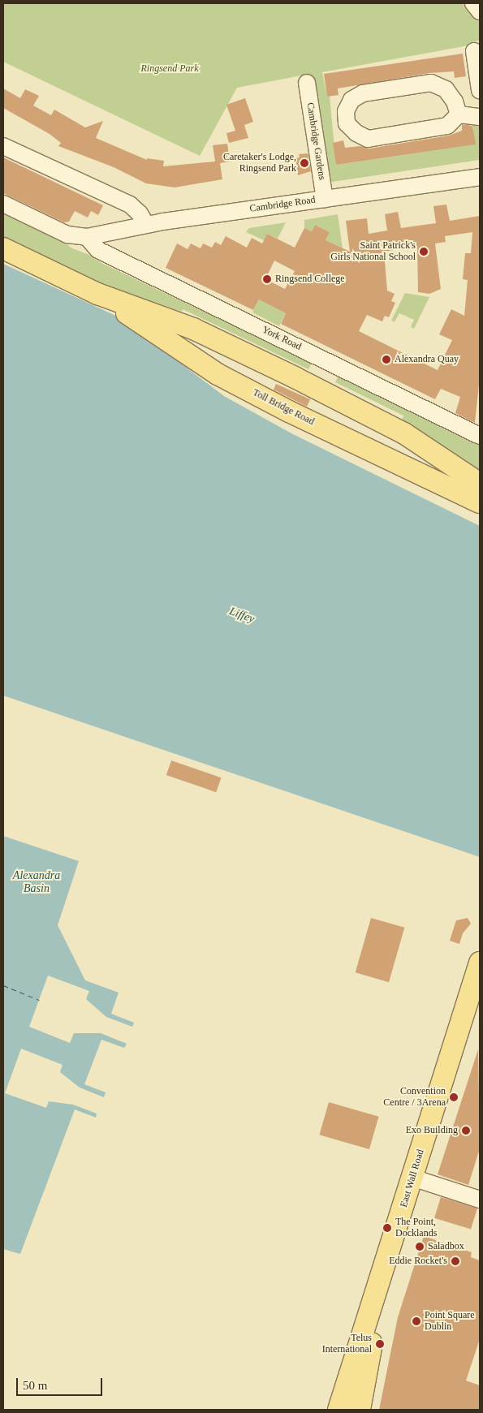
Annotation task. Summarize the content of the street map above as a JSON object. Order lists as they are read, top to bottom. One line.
{"streets":{"main road":["Toll Bridge Road","East Wall Road"],"street":["Cambridge Gardens","Cambridge Road","York Road"]},"crossings":[["Cambridge Gardens","Cambridge Road"],["Cambridge Road","York Road"]],"water":["Liffey","Alexandra Basin"],"parks":["Ringsend Park"],"places":["Caretaker's Lodge, Ringsend Park","Saint Patrick's Girls National School","Ringsend College","Alexandra Quay","Convention Centre / 3Arena","Exo Building","The Point, Docklands","Saladbox","Eddie Rocket's","Point Square Dublin","Telus International"],"scale_bar":"50 m"}
